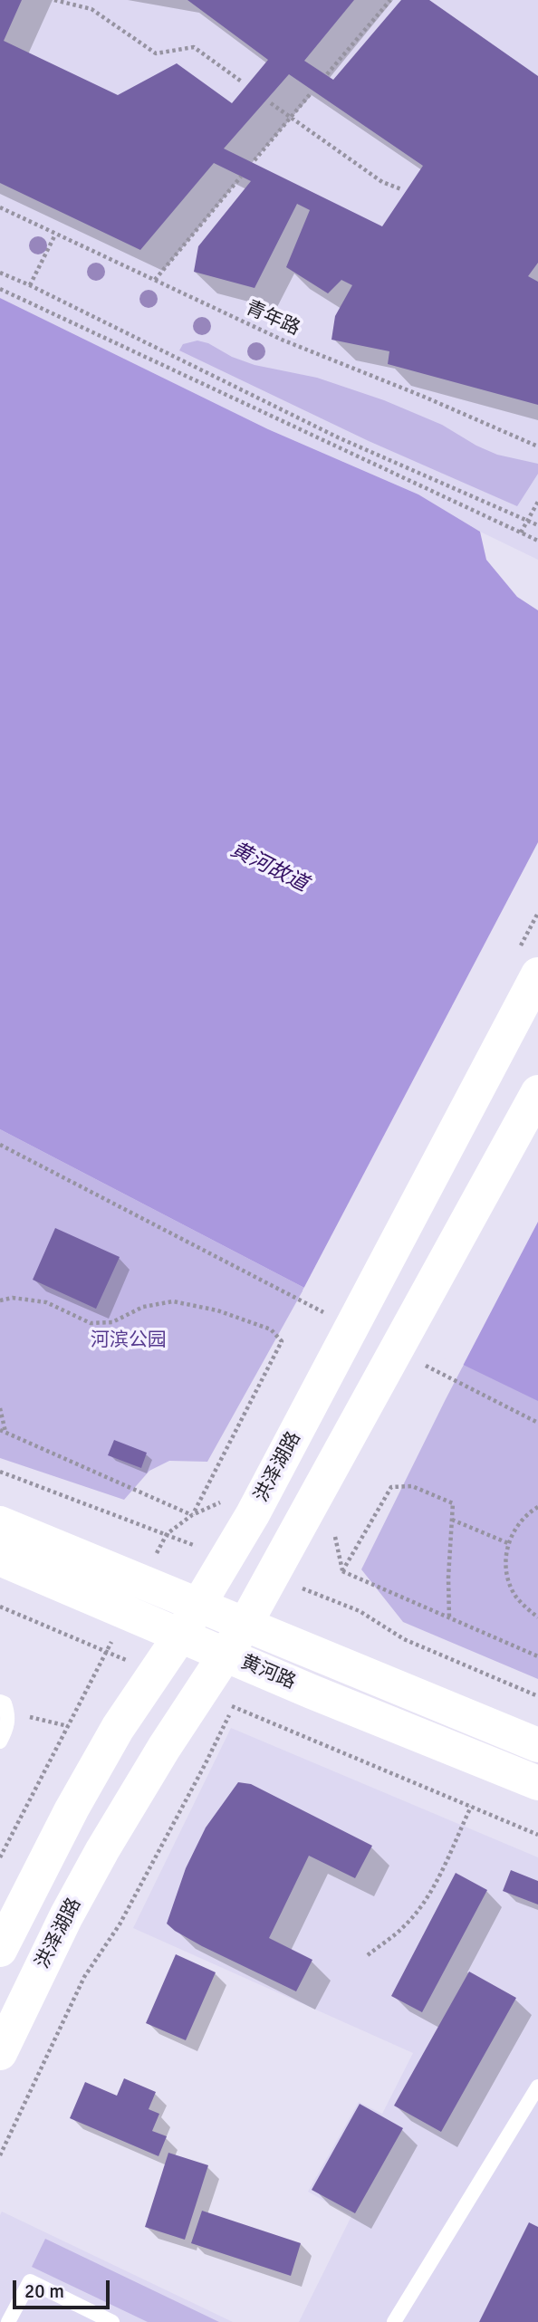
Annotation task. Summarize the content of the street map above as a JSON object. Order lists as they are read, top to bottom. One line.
{"streets":{"main road":["洪泽湖路","黄河路"],"path":["青年路"]},"crossings":[["洪泽湖路","黄河路"]],"water":["黄河故道"],"parks":["河滨公园"],"scale_bar":"20 m"}
